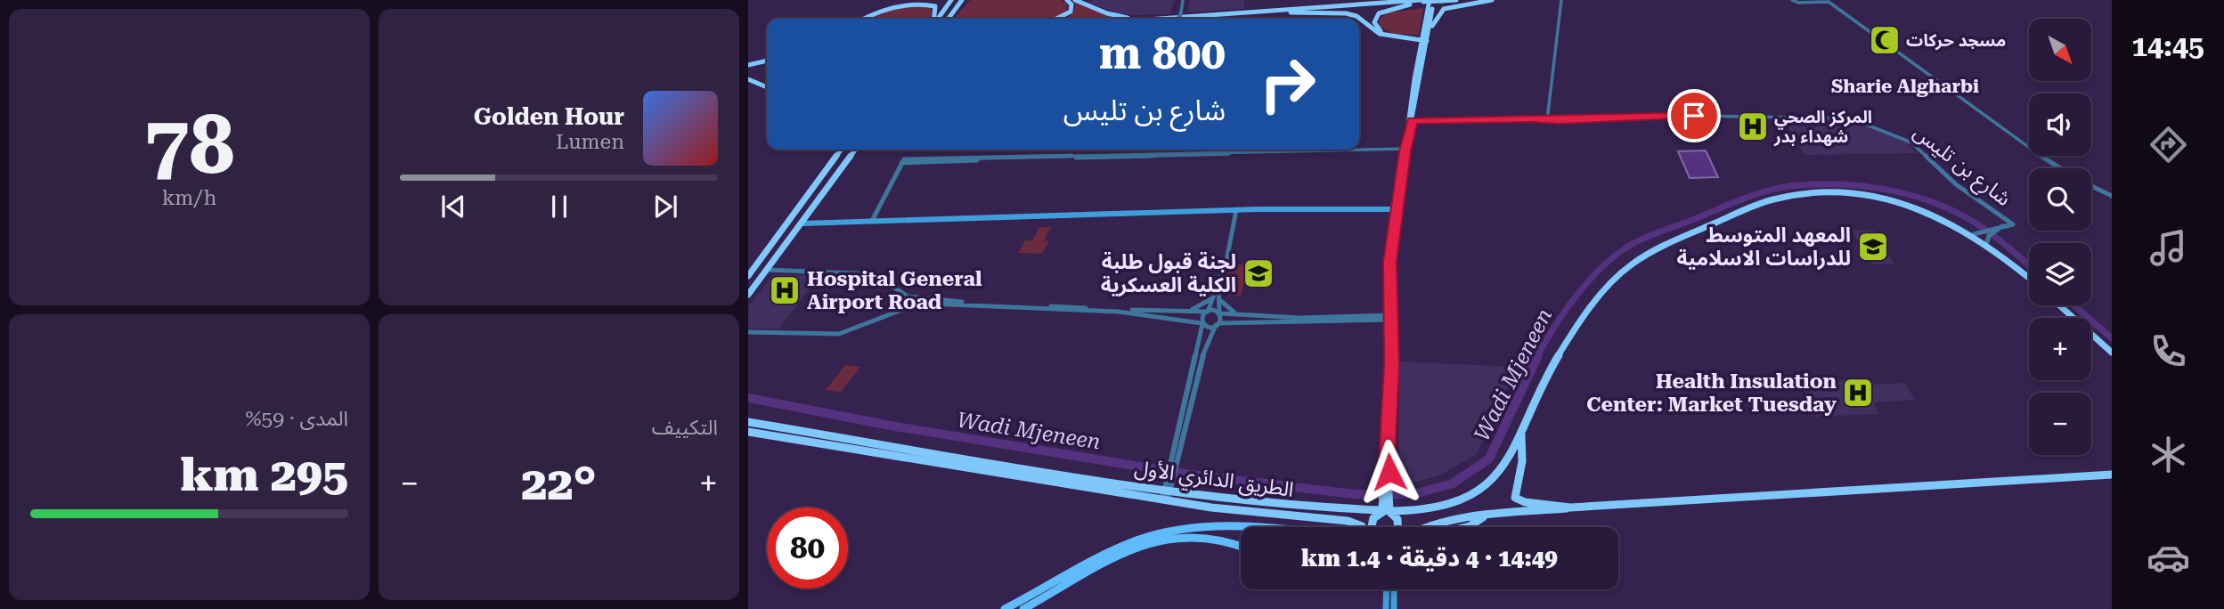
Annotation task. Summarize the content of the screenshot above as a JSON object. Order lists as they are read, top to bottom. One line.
{"streets":{"highway":["الطريق الدائري الأول"],"street":["شارع بن تليس"]},"crossings":[["شارع بن تليس","الطريق الدائري الأول"]],"districts":["Sharie Algharbi"],"water":["Wadi Mjeneen"],"places":{"mosque":["مسجد حركات"],"hospital":["المركز الصحي شهداء بدر","Hospital General Airport Road","Health Insulation Center: Market Tuesday"],"school or university":["المعهد المتوسط للدراسات الاسلامية","لجنة قبول طلبة الكلية العسكرية"]},"north":"bottom right","page":{"tabs":"14:45","tile":[["78","km/h"],"التكييف",["المدى · 59%","295 km"]],"map_buttons":["+","−"],"turn":["800 m","شارع بن تليس"],"song":["Golden Hour","Lumen"],"heat":["−","22°","+"],"limit":"80","trip":"14:49 · 4 دقيقة · 1.4 km"}}
